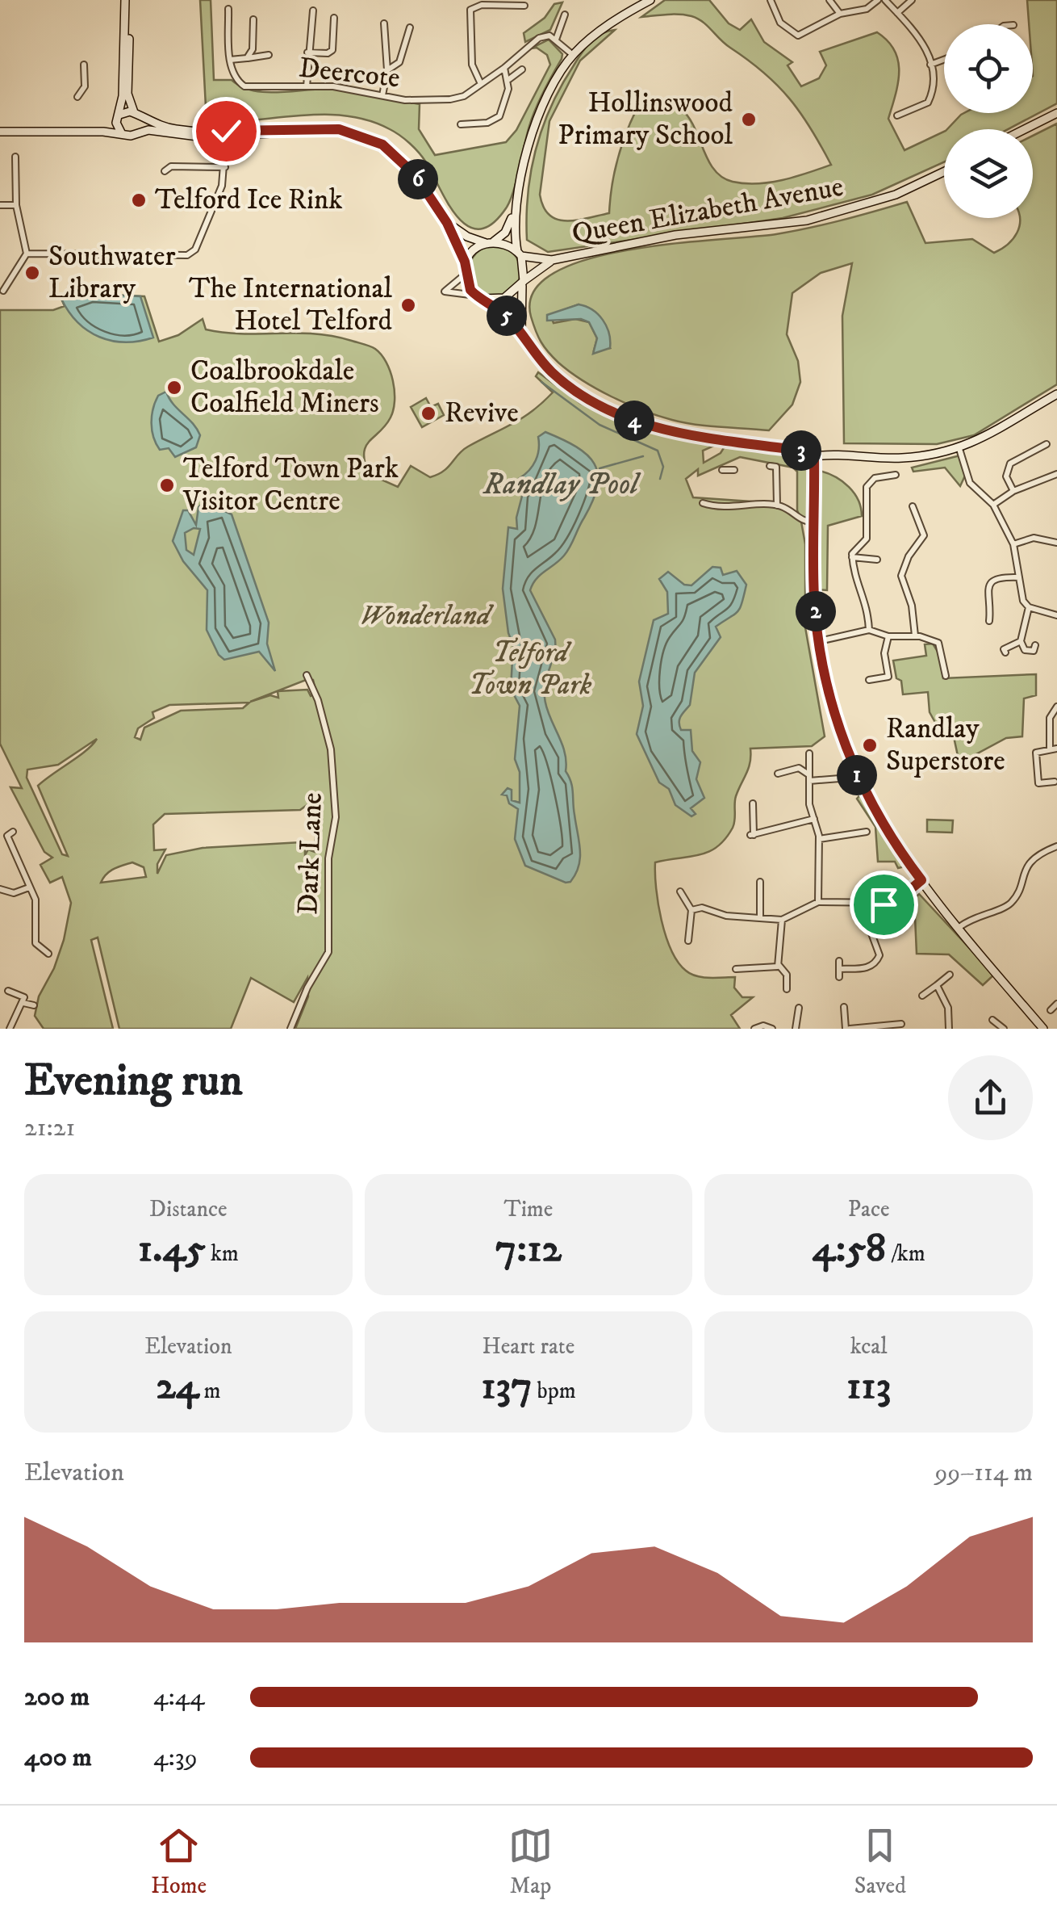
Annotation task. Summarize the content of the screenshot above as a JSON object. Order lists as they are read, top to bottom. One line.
{"streets":{"street":["Deercote","Queen Elizabeth Avenue","Dark Lane"]},"water":["Randlay Pool"],"parks":["Wonderland","Telford Town Park"],"places":["Hollinswood Primary School","Telford Ice Rink","Southwater Library","The International Hotel Telford","Coalbrookdale Coalfield Miners","Revive","Telford Town Park Visitor Centre","Randlay Superstore"],"page":{"pins":["6","5","4","3","2","1"],"heading":["Evening run","21:21"],"stats":[["Distance","1.45 km"],["Time","7:12"],["Pace","4:58 /km"],["Elevation","24 m"],["Heart rate","137 bpm"],["kcal","113"]],"chart":["Elevation","99–114 m"],"list":[{"name":"200 m","note":"4:44"},{"name":"400 m","note":"4:39"}],"tabs":["Home","Map","Saved"]}}
